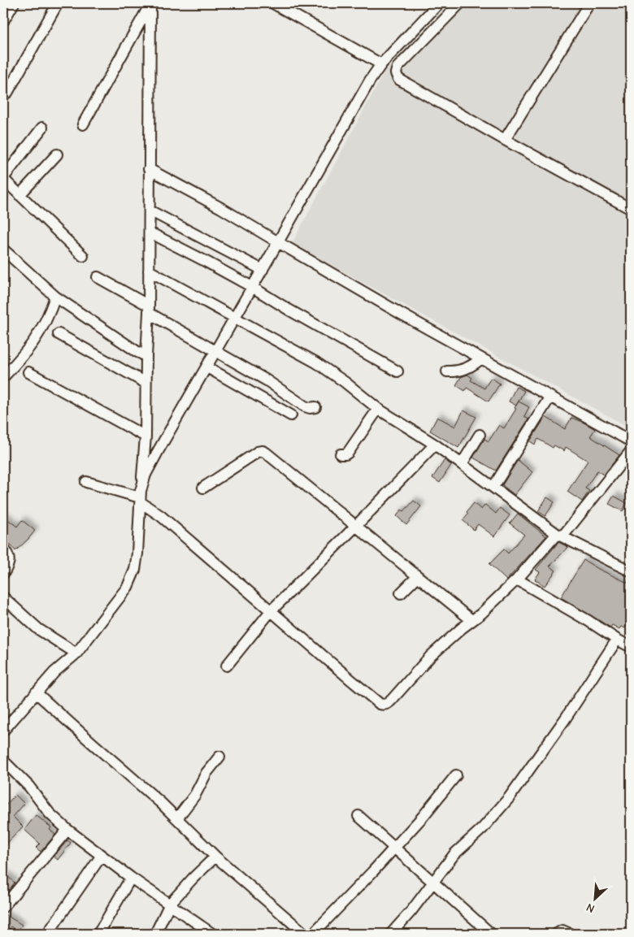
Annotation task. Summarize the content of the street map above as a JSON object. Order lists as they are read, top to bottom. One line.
{"north":"bottom left"}
